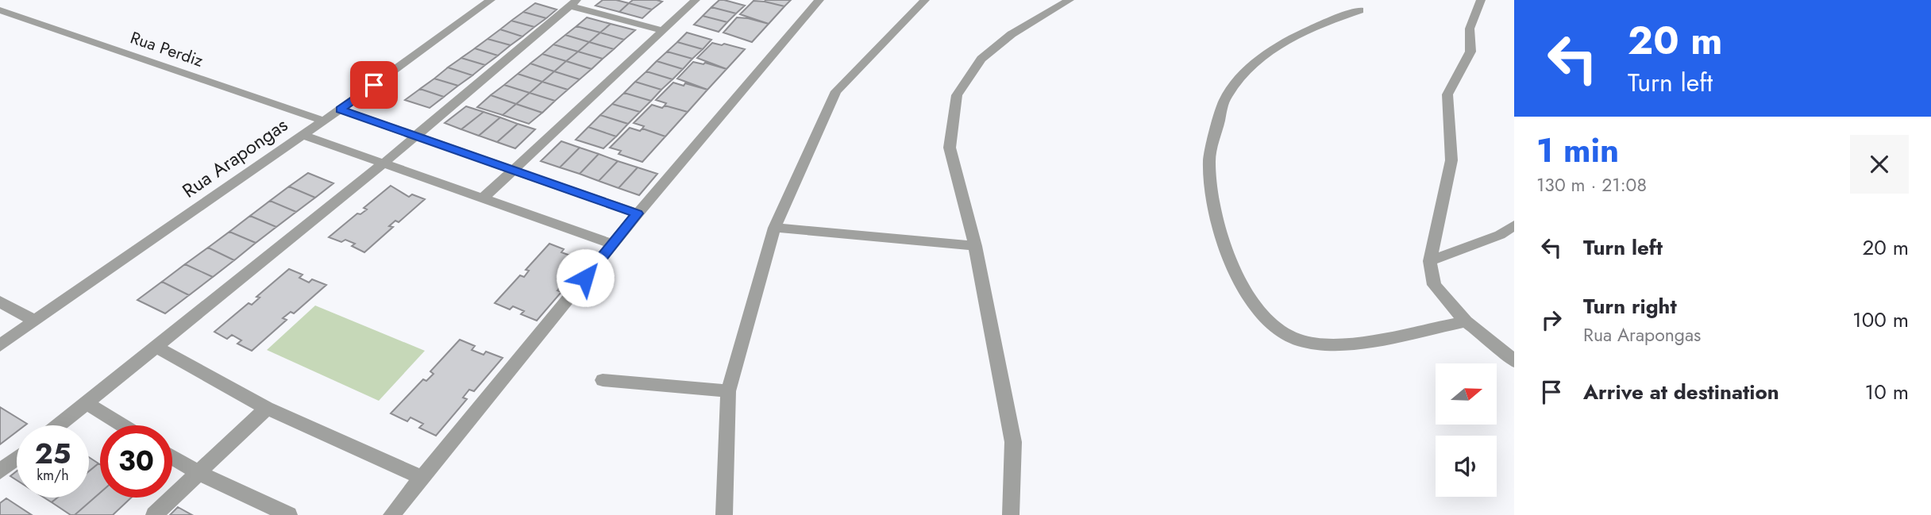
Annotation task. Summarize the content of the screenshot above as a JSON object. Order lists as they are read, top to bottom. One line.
{"streets":{"street":["Rua Perdiz","Rua Arapongas"]},"crossings":[["Rua Perdiz","Rua Arapongas"]],"north":"right","page":{"turn":["20 m","Turn left"],"heading":["1 min","130 m · 21:08"],"list":[{"name":"Turn left","value":"20 m"},{"name":"Turn right","note":"Rua Arapongas","value":"100 m"},{"name":"Arrive at destination","value":"10 m"}],"speed":"25 km/h","limit":"30"}}
